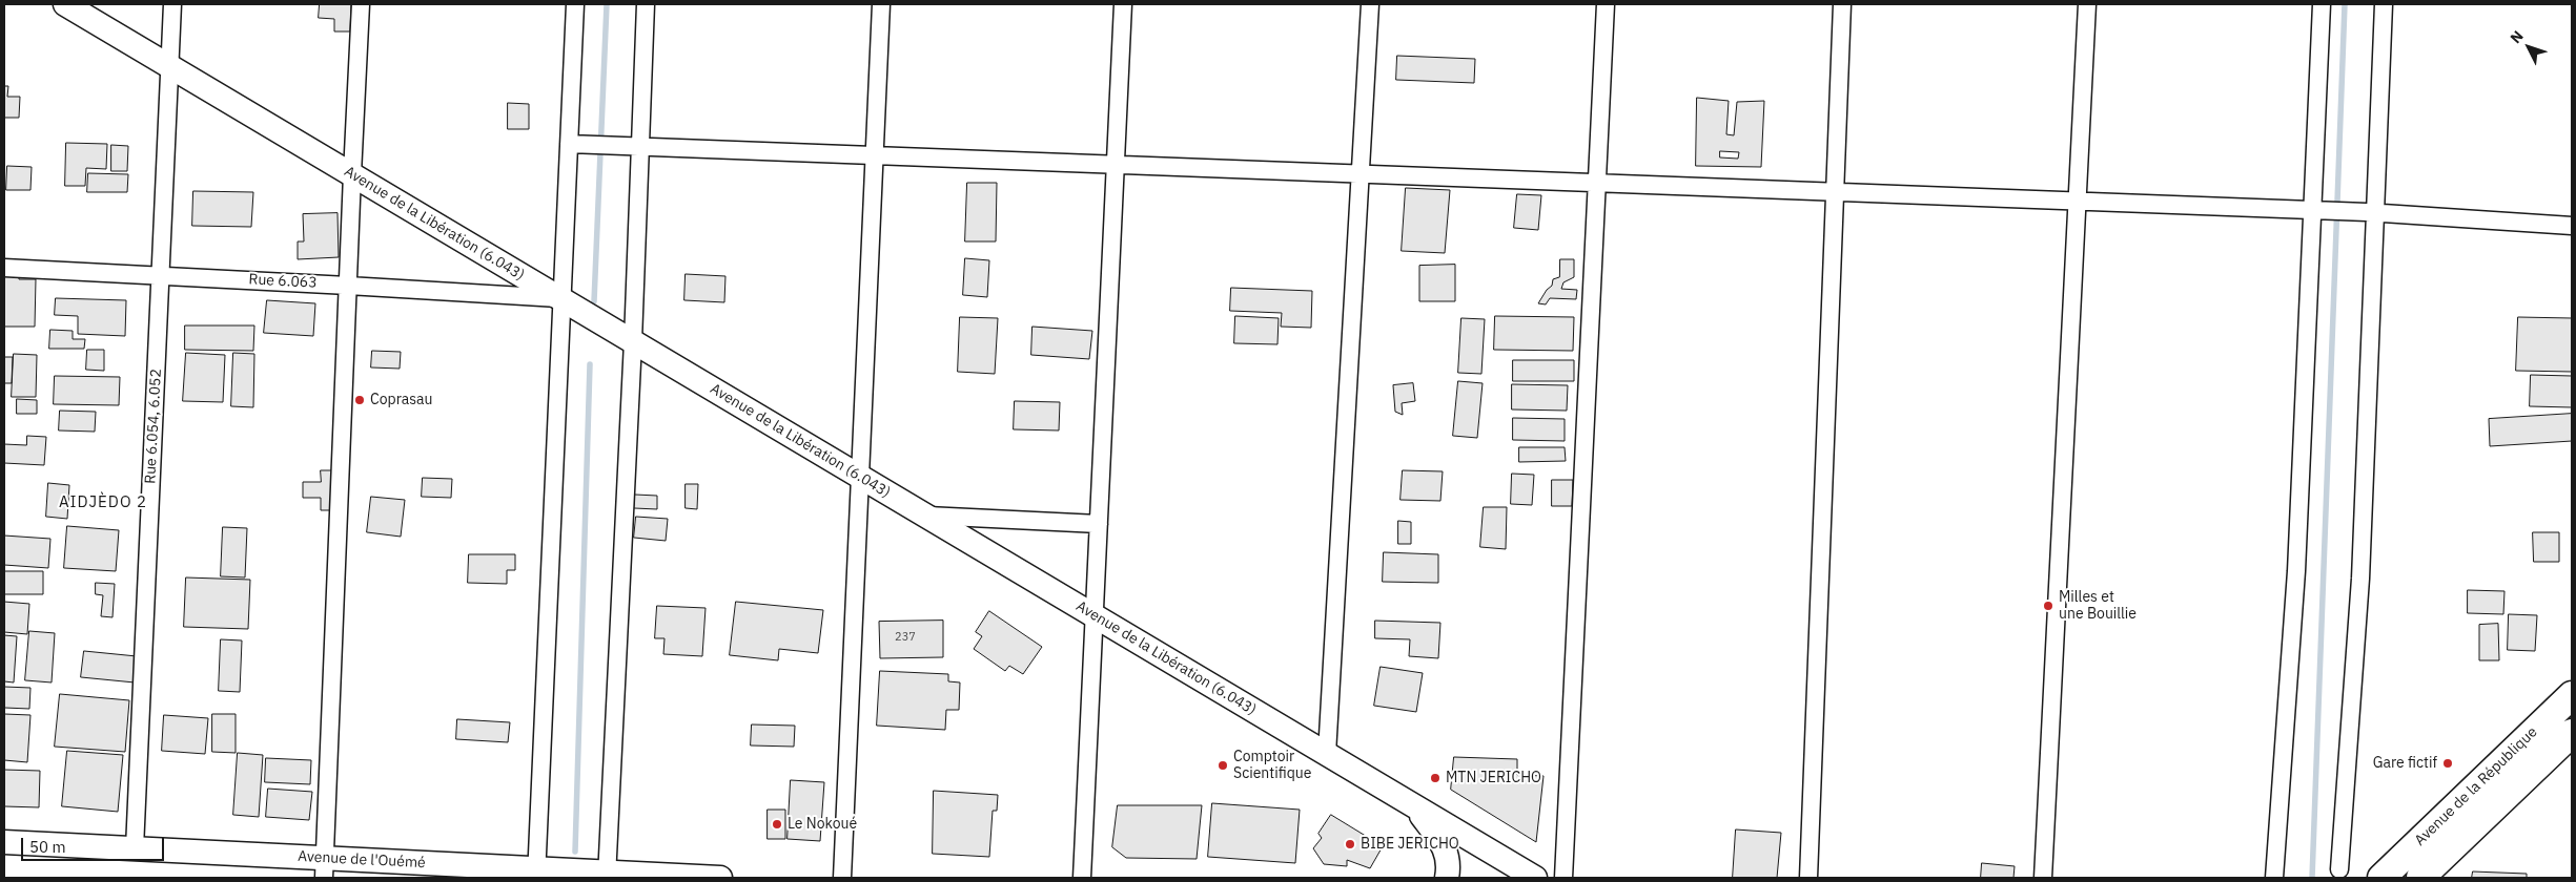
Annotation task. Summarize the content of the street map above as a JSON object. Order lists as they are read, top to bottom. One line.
{"streets":{"main road":["Avenue de la Libération (6.043)","Avenue de la République","Avenue de l'Ouémé"],"street":["Rue 6.063","Rue 6.054, 6.052"]},"crossings":[["Avenue de la Libération (6.043)","Rue 6.063"],["Avenue de la Libération (6.043)","Rue 6.054, 6.052"],["Rue 6.063","Rue 6.054, 6.052"],["Rue 6.054, 6.052","Avenue de l'Ouémé"]],"districts":["AIDJÈDO 2"],"places":["Coprasau","Milles et une Bouillie","Gare fictif","Comptoir Scientifique","MTN JERICHO","Le Nokoué","BIBE JERICHO"],"house_numbers":["237"],"scale_bar":"50 m","north":"top left"}
